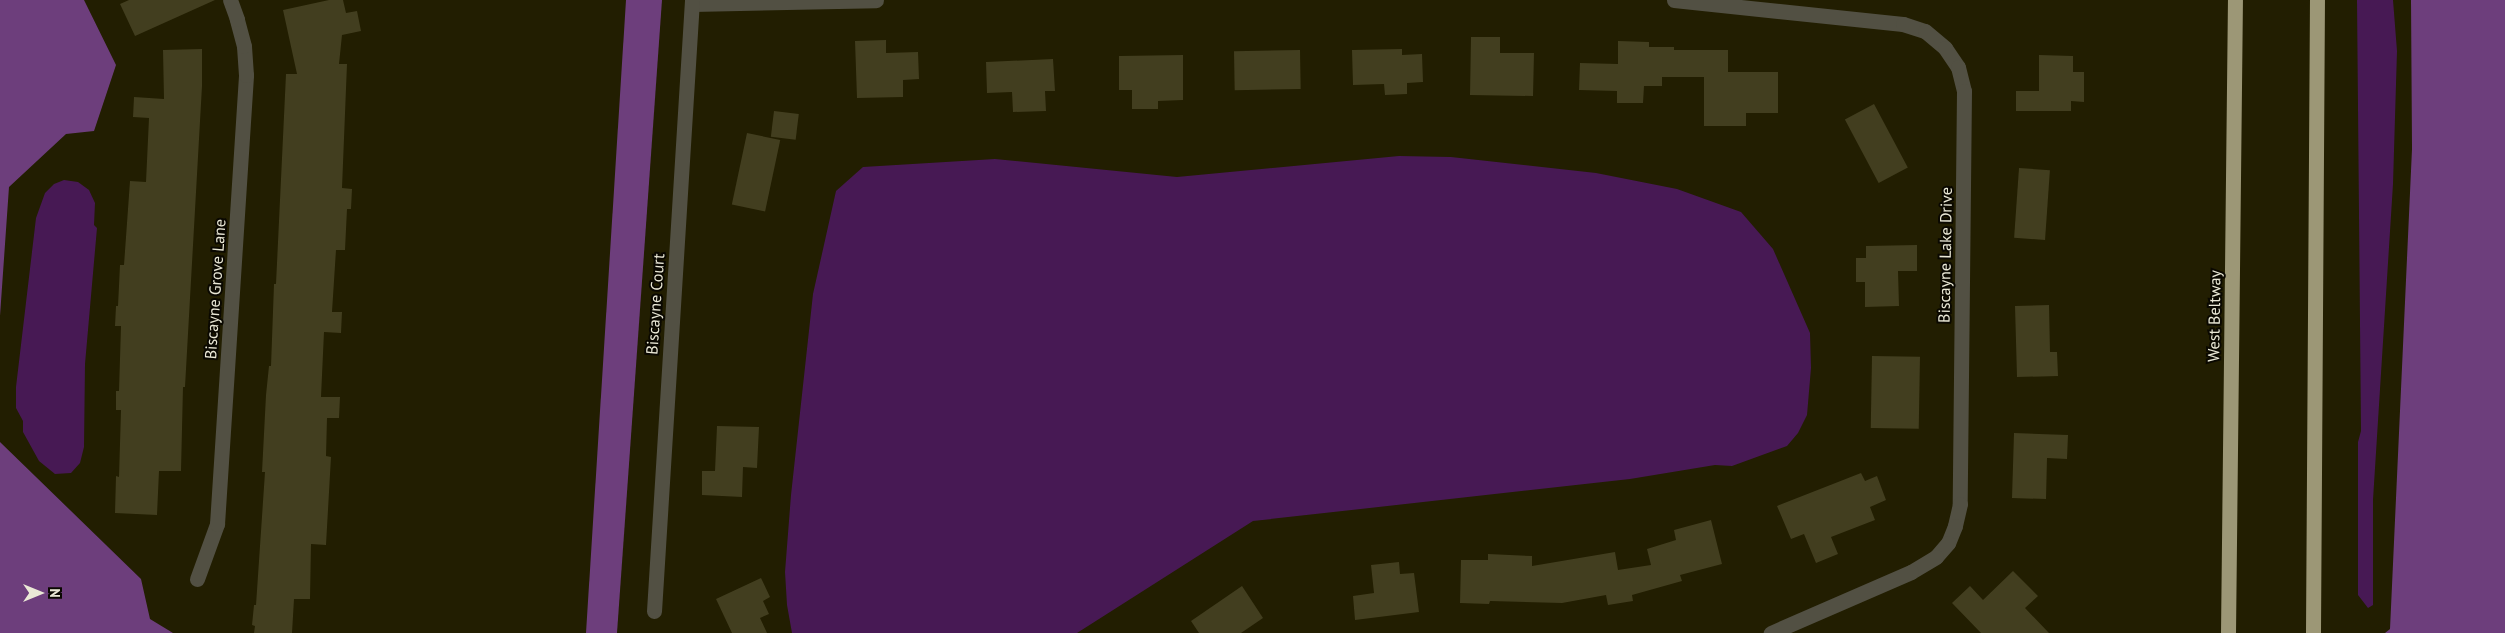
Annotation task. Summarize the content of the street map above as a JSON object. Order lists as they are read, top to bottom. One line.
{"streets":{"highway":["West Beltway"],"street":["Biscayne Lake Drive","Biscayne Grove Lane","Biscayne Court"]},"north":"right"}
